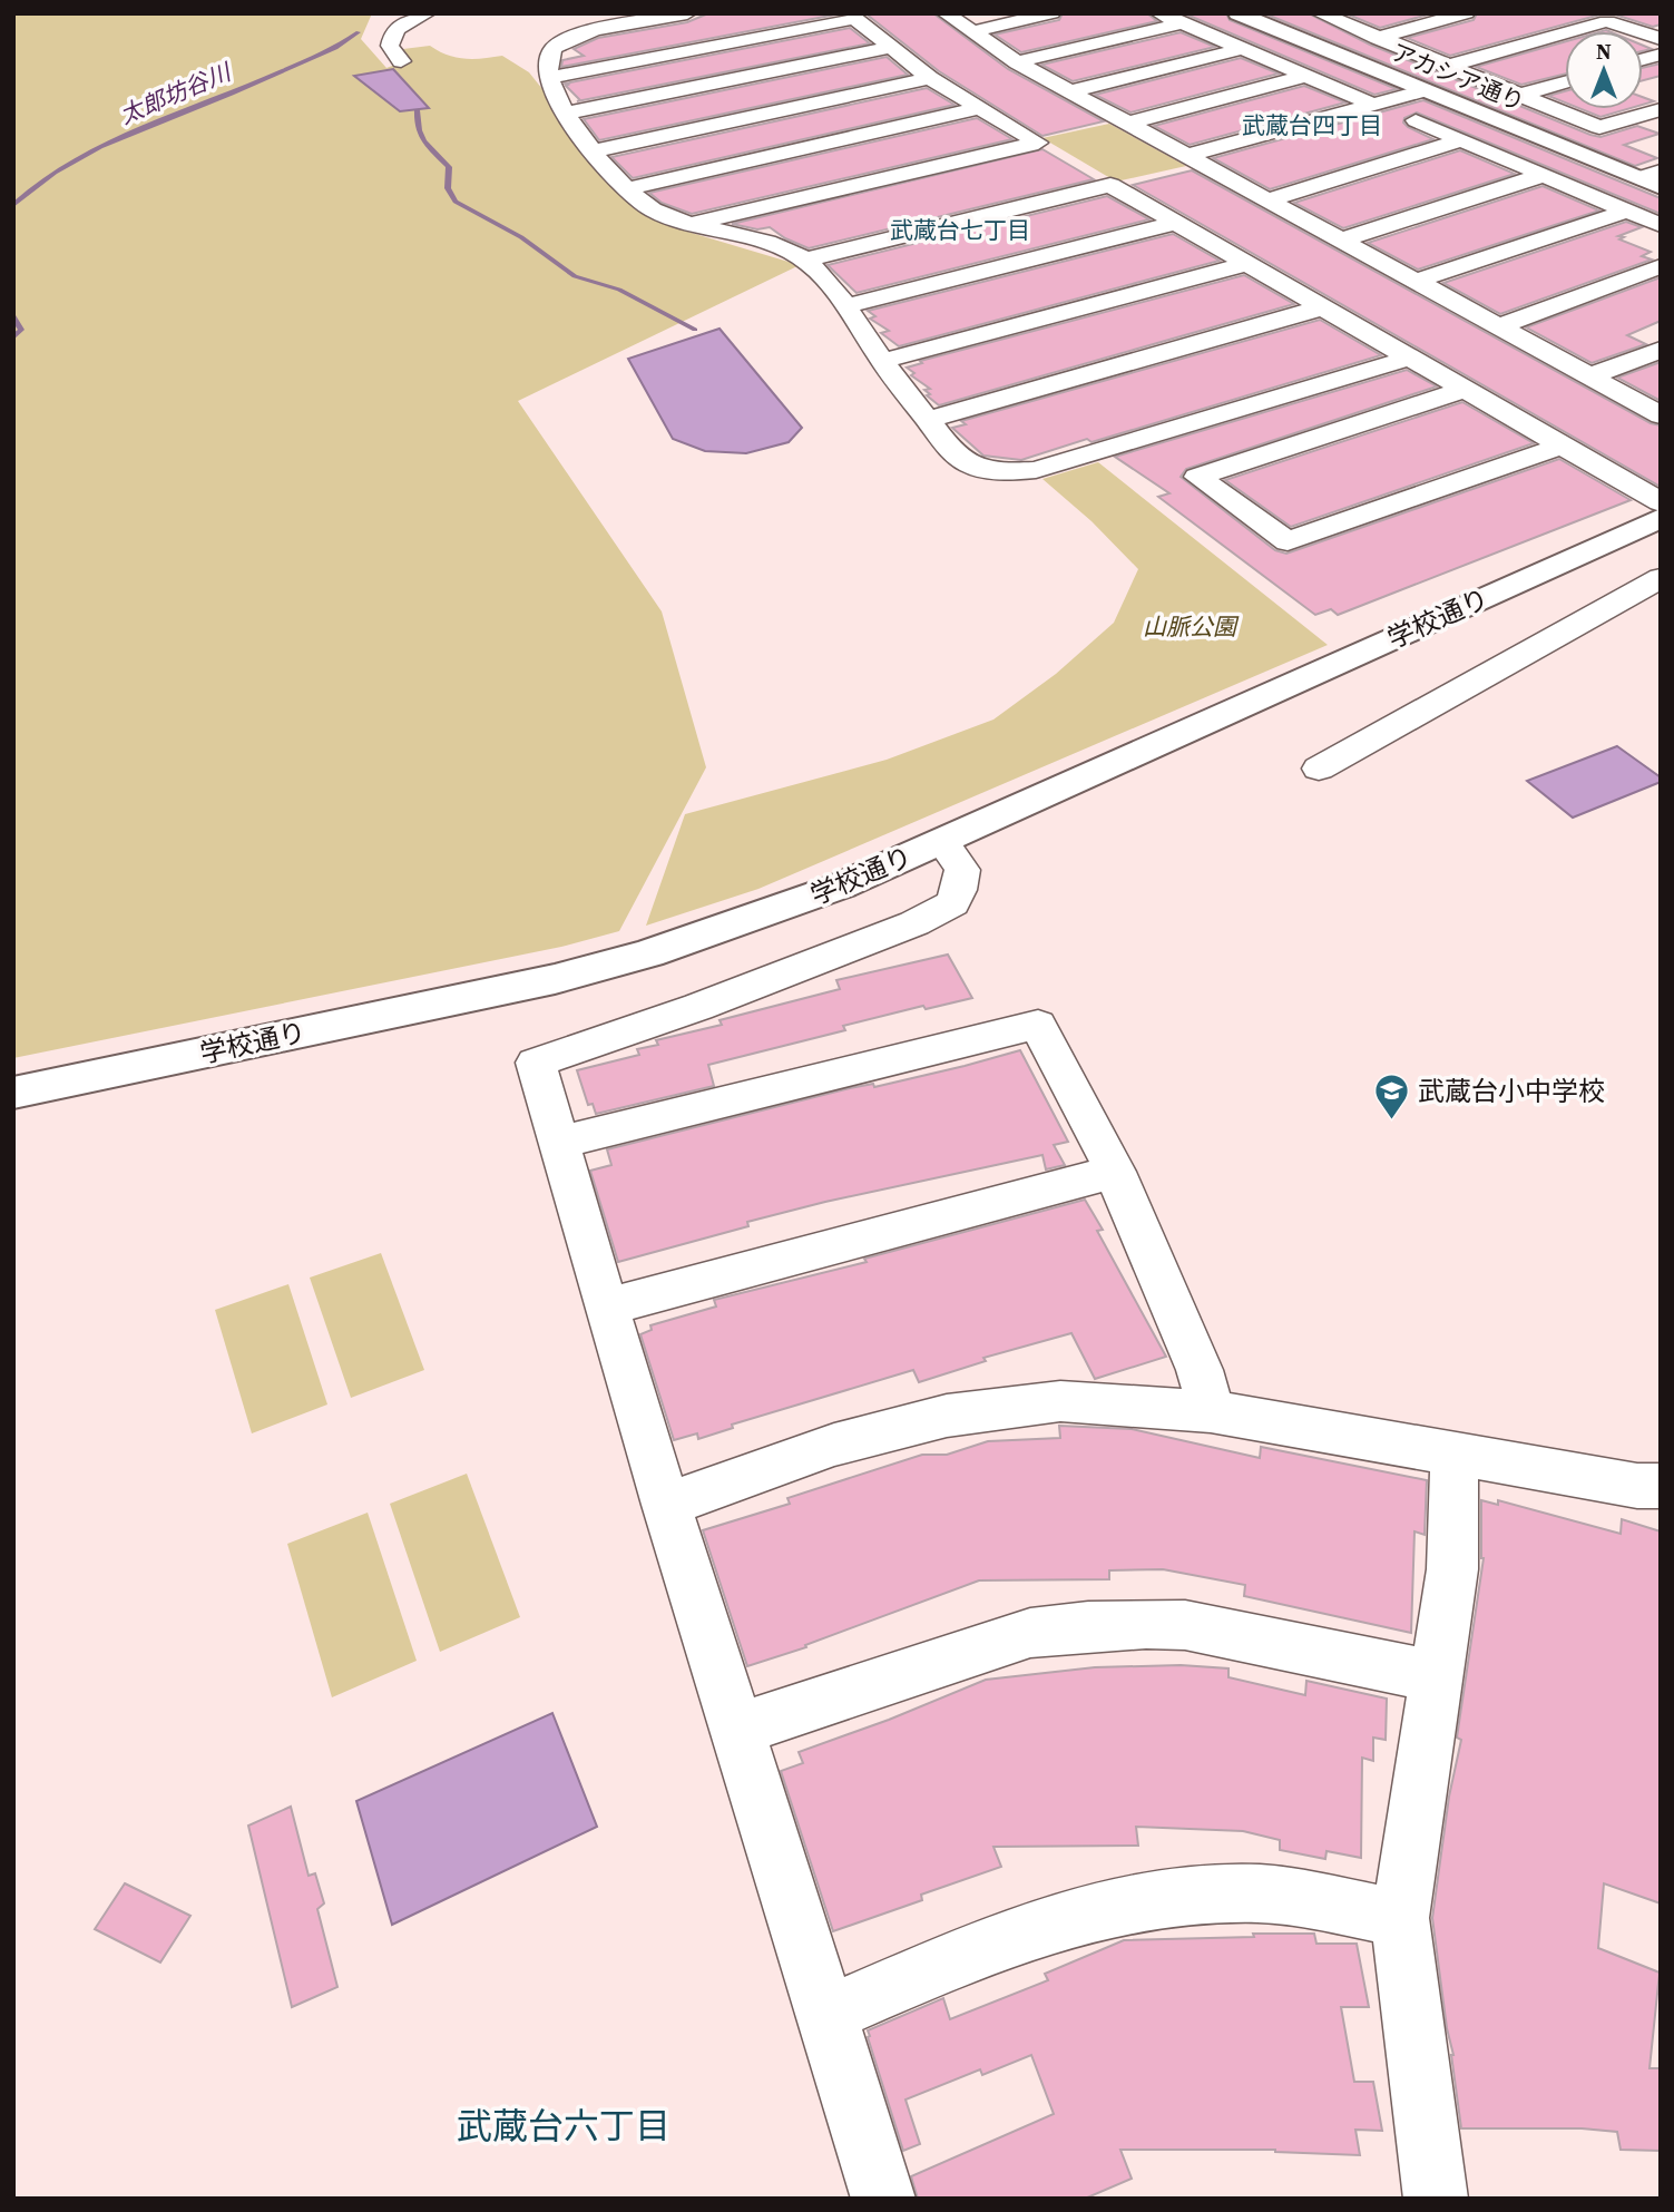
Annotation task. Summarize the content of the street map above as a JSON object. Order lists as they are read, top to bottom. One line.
{"streets":{"street":["アカシア通り","学校通り"]},"districts":["武蔵台四丁目","武蔵台七丁目","武蔵台六丁目"],"water":["太郎坊谷川"],"parks":["山脈公園"],"places":{"school or university":["武蔵台小中学校"]},"north":"top"}
